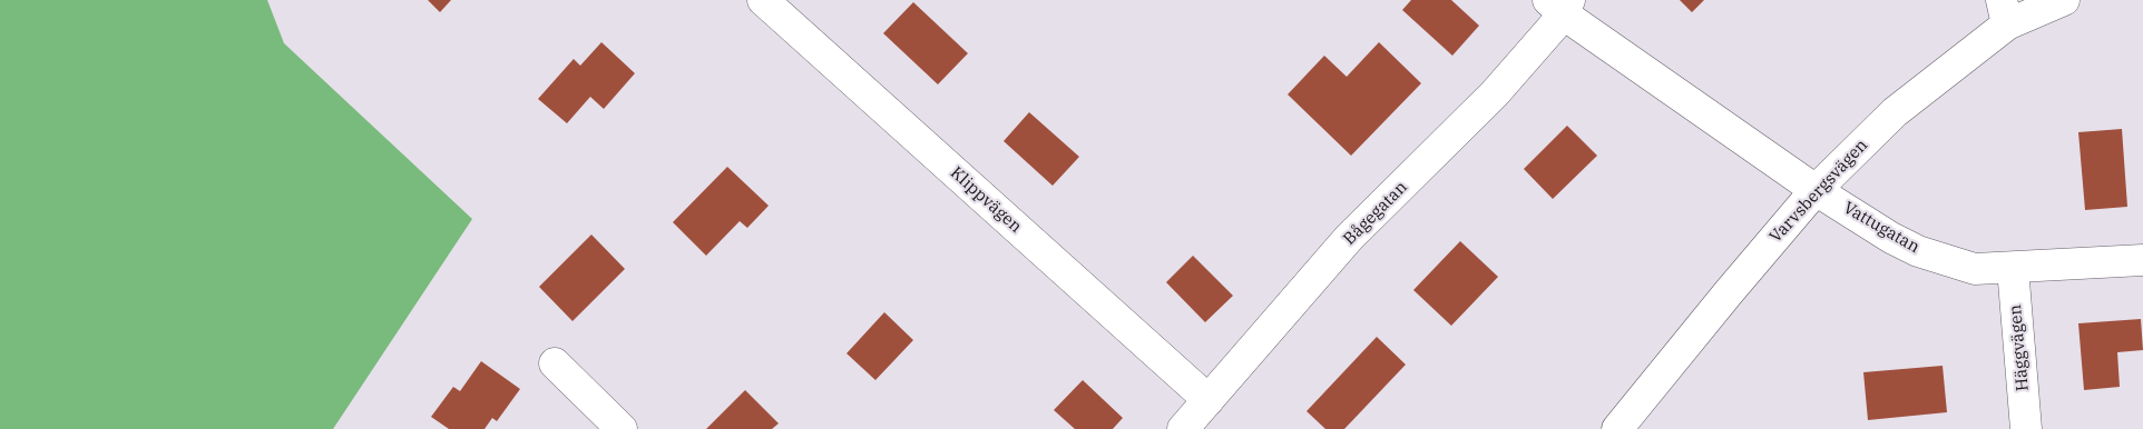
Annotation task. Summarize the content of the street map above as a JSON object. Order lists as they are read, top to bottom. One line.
{"streets":{"street":["Varvsbergsvägen","Klippvägen","Bågegatan","Vattugatan","Häggvägen"]},"crossings":[["Varvsbergsvägen","Vattugatan"],["Klippvägen","Bågegatan"],["Bågegatan","Vattugatan"],["Vattugatan","Häggvägen"]]}
